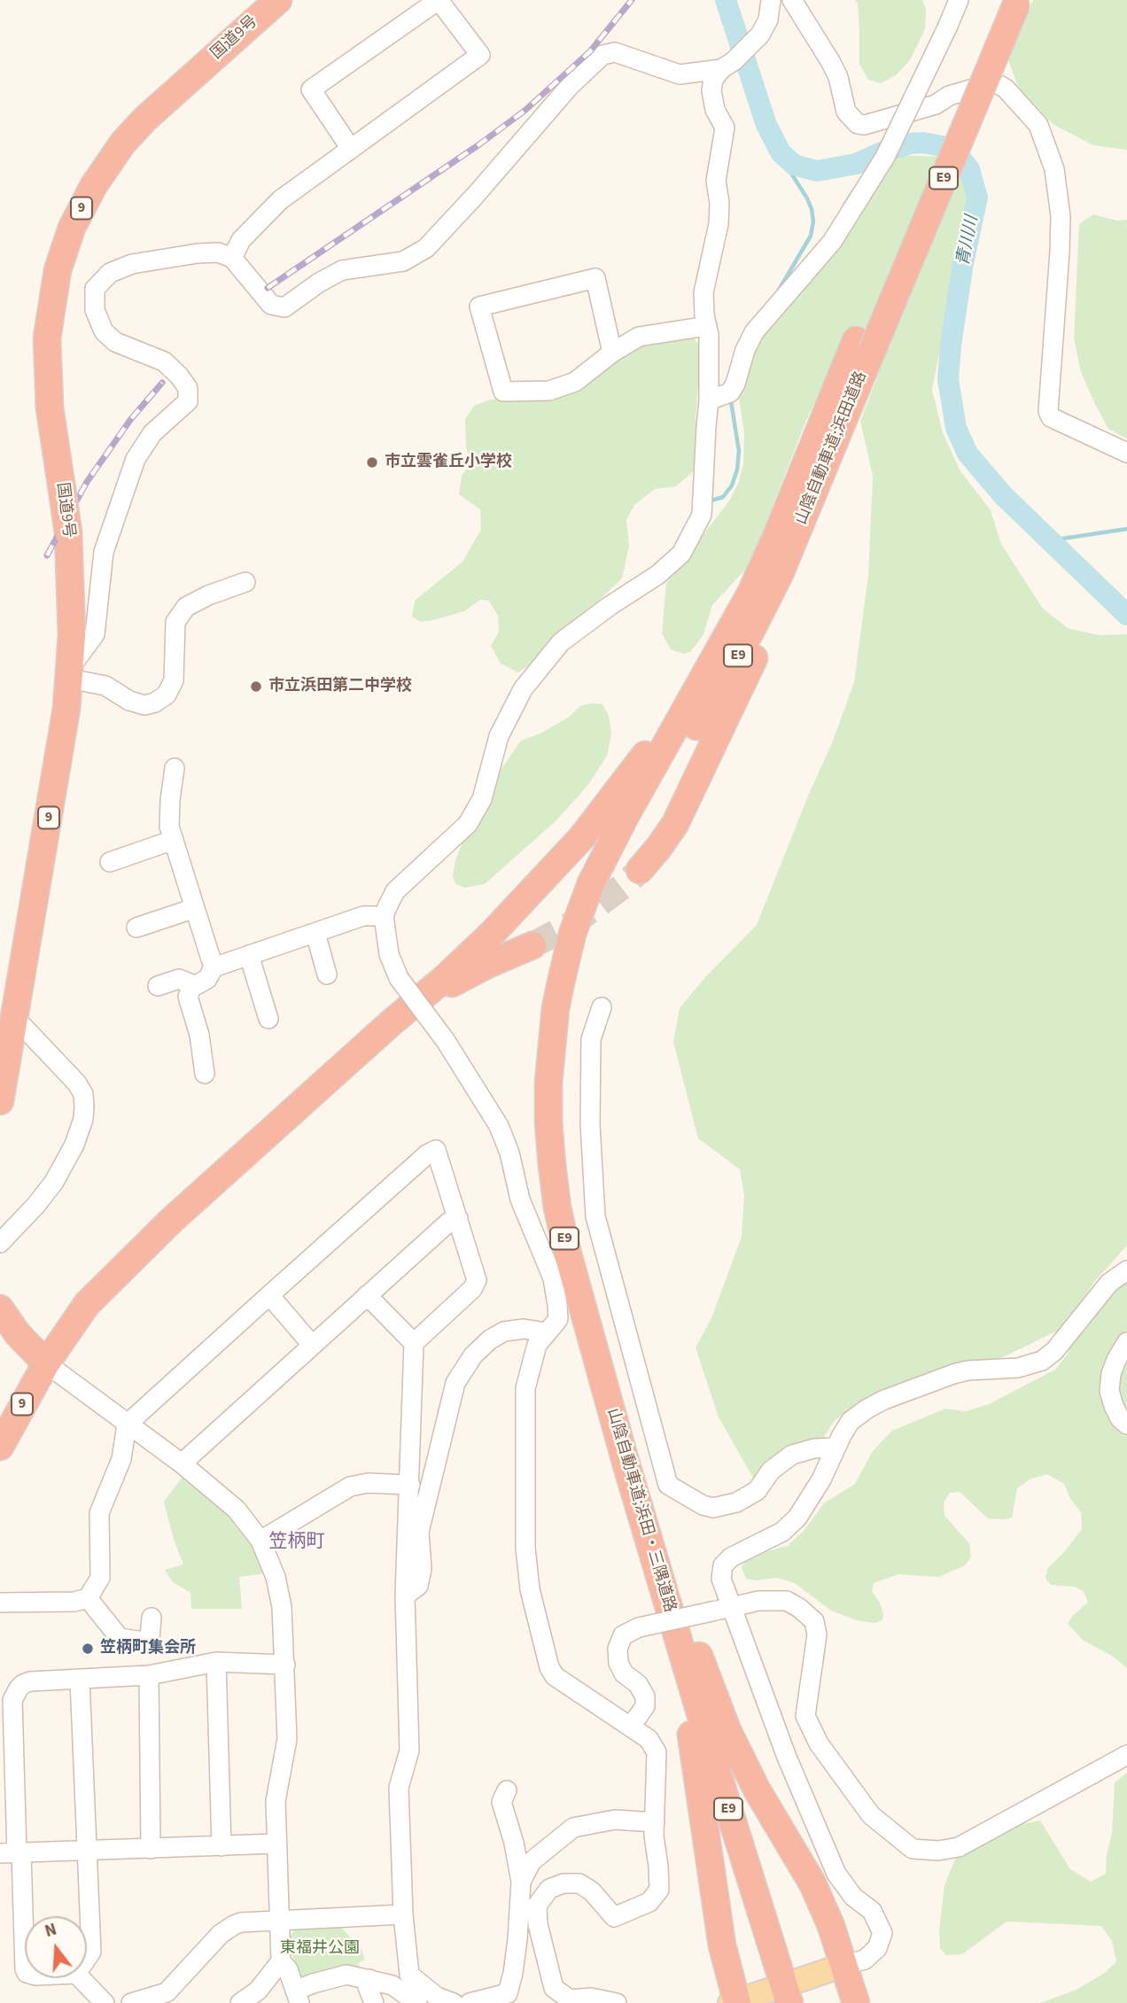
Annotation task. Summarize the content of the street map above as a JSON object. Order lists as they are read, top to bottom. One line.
{"streets":{"highway":["国道9号","E9","9","山陰自動車道;浜田道路","山陰自動車道;浜田・三隅道路"]},"crossings":[["山陰自動車道;浜田道路","山陰自動車道;浜田・三隅道路"]],"districts":["笠柄町"],"water":["青川川"],"parks":["東福井公園"],"places":["市立雲雀丘小学校","市立浜田第二中学校","笠柄町集会所"],"north":"top"}
